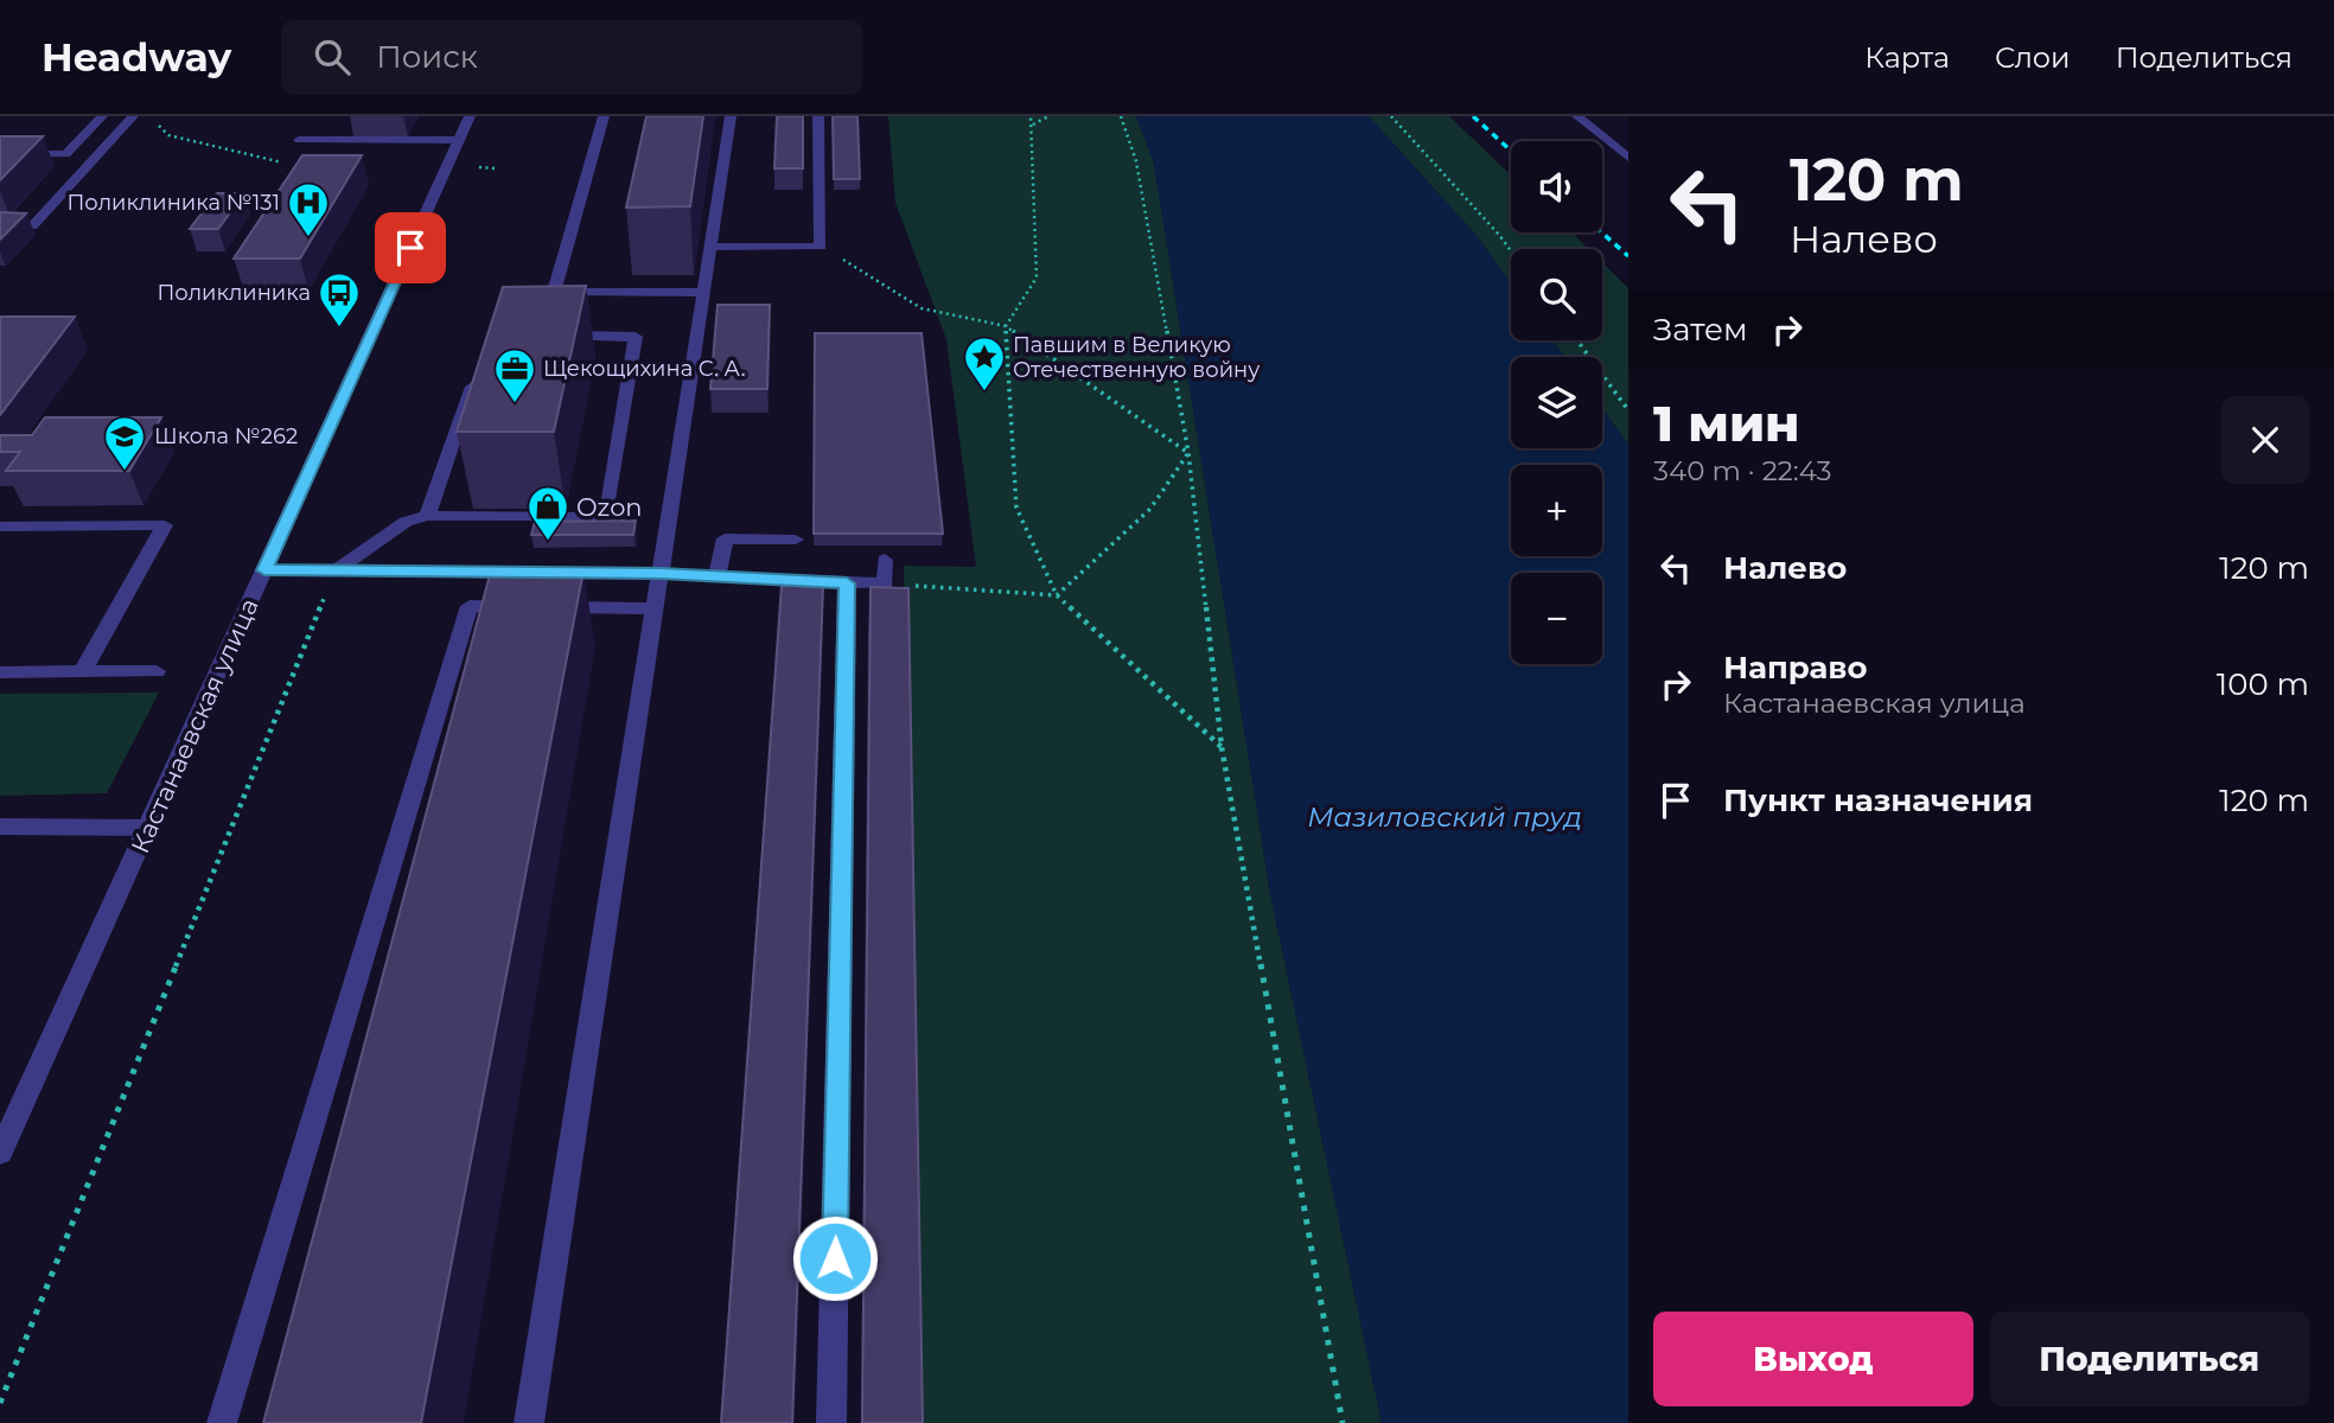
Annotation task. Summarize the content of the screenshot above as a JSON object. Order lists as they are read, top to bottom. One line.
{"streets":{"street":["Кастанаевская улица"]},"water":["Мазиловский пруд"],"places":{"hospital":["Поликлиника №131"],"bus stop":["Поликлиника"],"place":["Павшим в Великую Отечественную войну"],"office":["Щекощихина С. А."],"school or university":["Школа №262"],"shop":["Ozon"]},"page":{"header":"Headway","search":"Поиск","nav":["Карта","Слои","Поделиться"],"turn":["120 m","Налево"],"map_buttons":["+","−"],"then":"Затем","heading":["1 мин","340 m · 22:43"],"list":[{"name":"Налево","value":"120 m"},{"name":"Направо","note":"Кастанаевская улица","value":"100 m"},{"name":"Пункт назначения","value":"120 m"}],"buttons":["Выход","Поделиться"]}}
